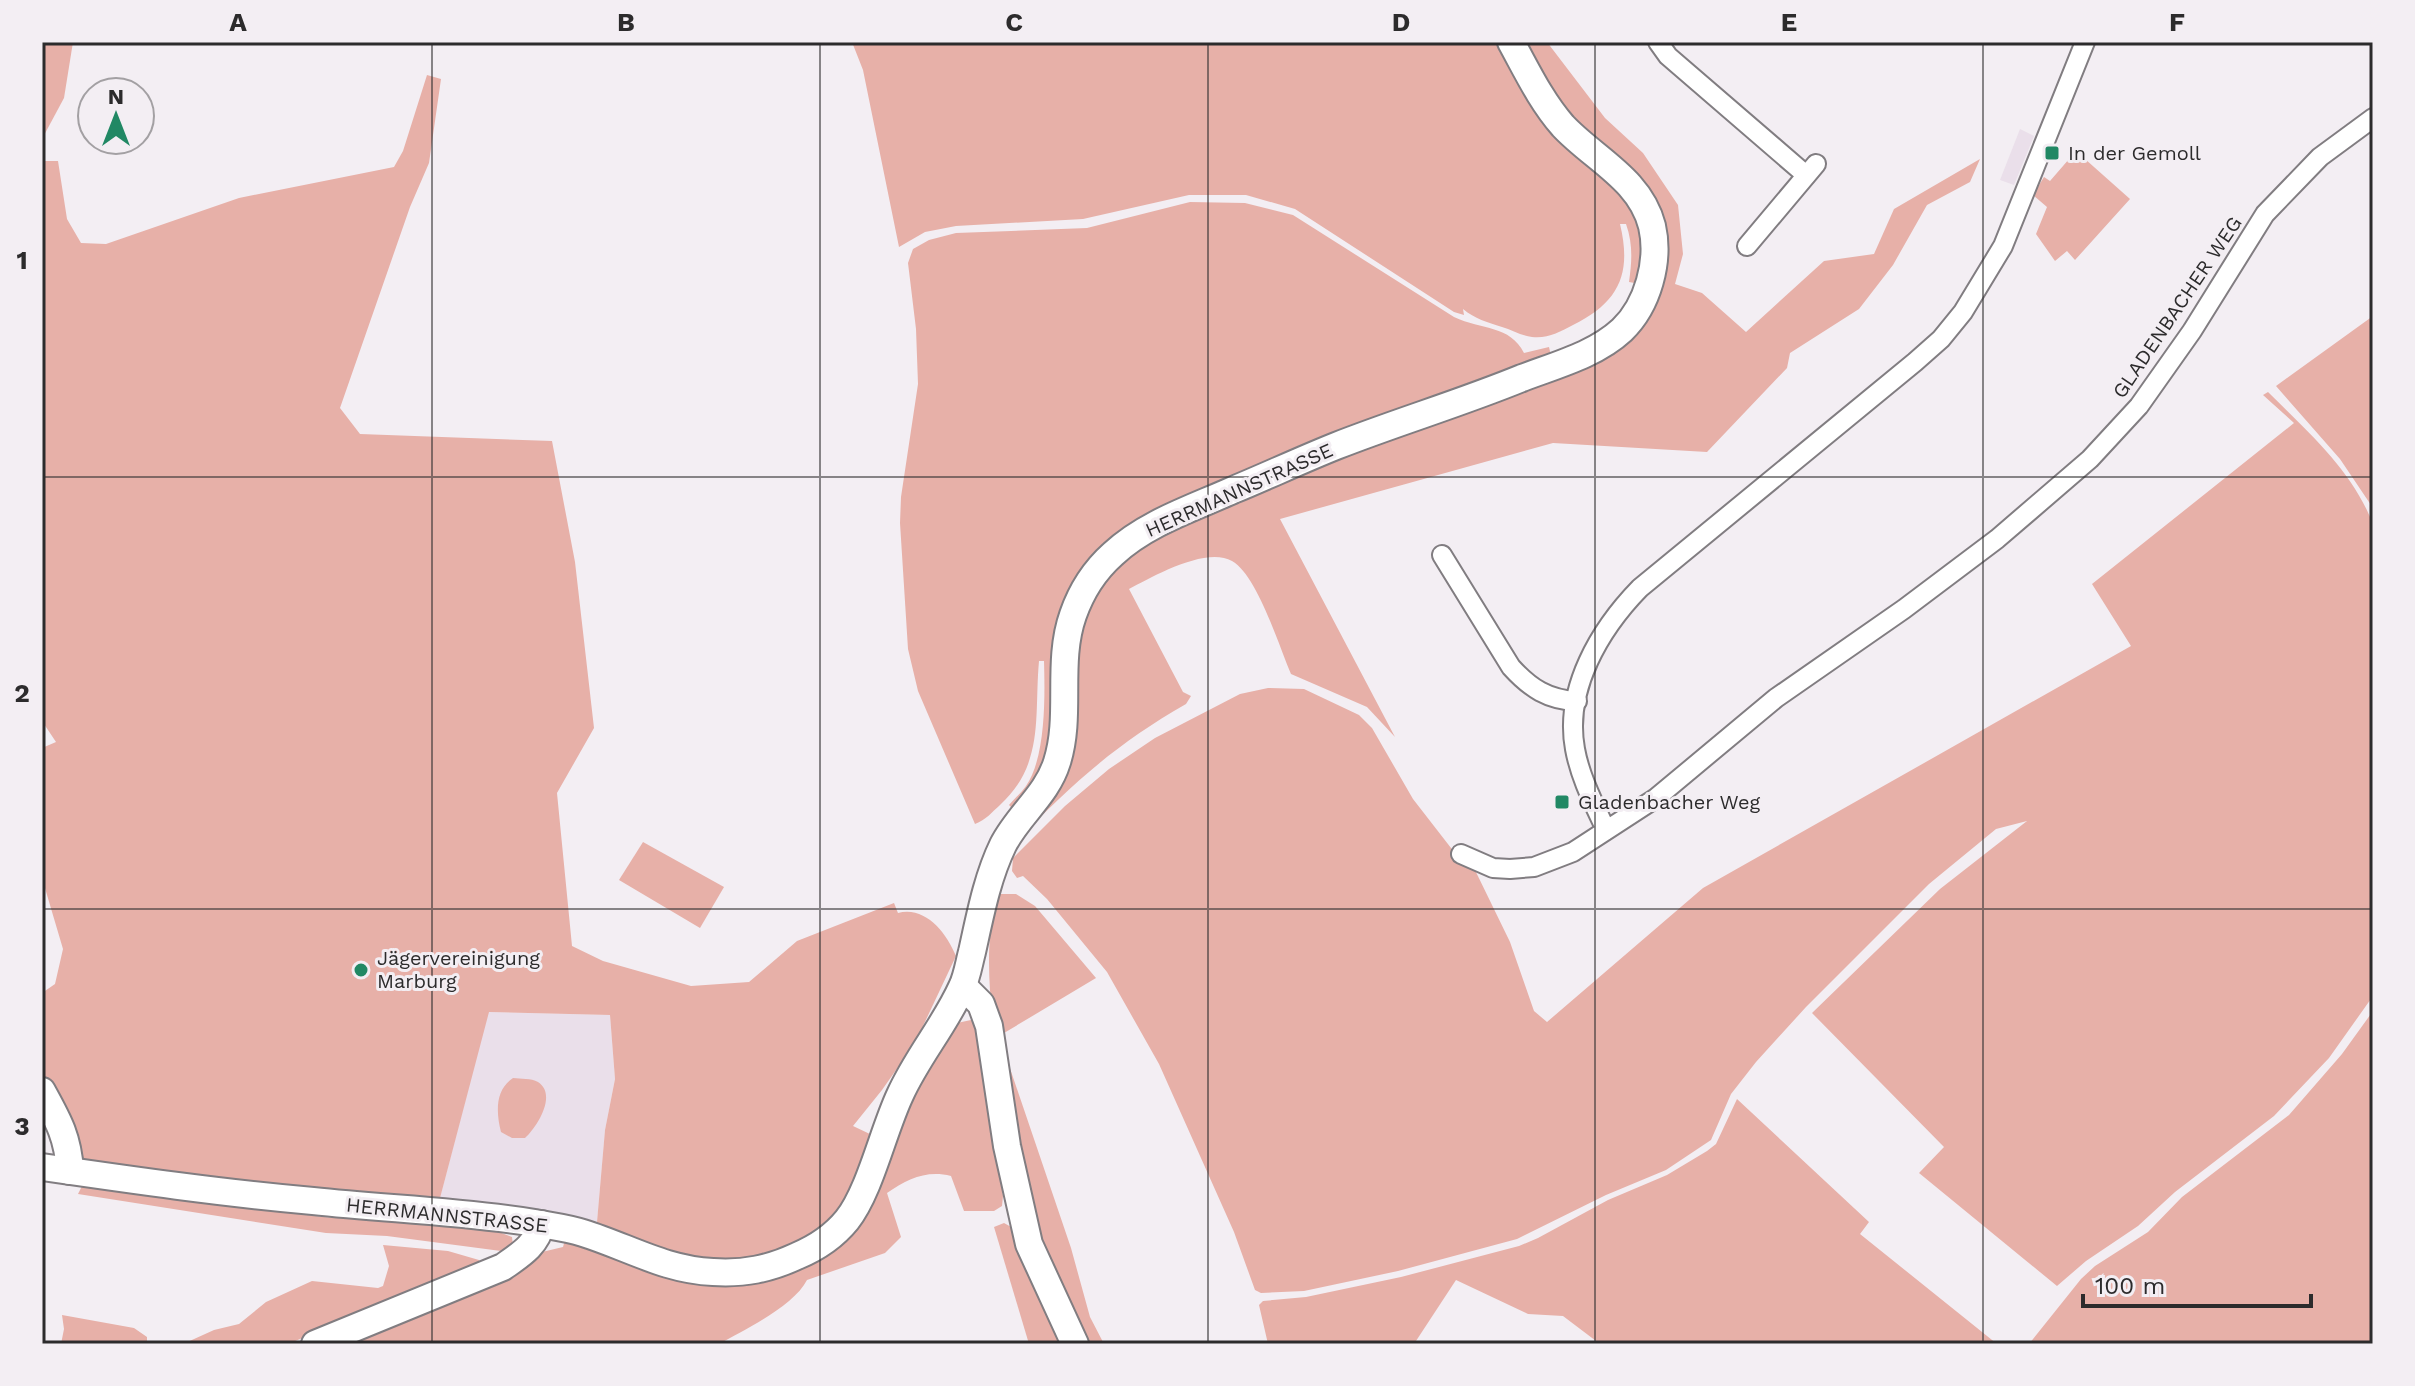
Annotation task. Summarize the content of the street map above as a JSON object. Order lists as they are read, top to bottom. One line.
{"streets":{"street":["GLADENBACHER WEG","HERRMANNSTRASSE"]},"places":{"transit":["In der Gemoll","Gladenbacher Weg"],"other":["Jägervereinigung Marburg"]},"scale_bar":"100 m","north":"top","grid":{"columns":["A","B","C","D","E","F"],"rows":["1","2","3"]}}
